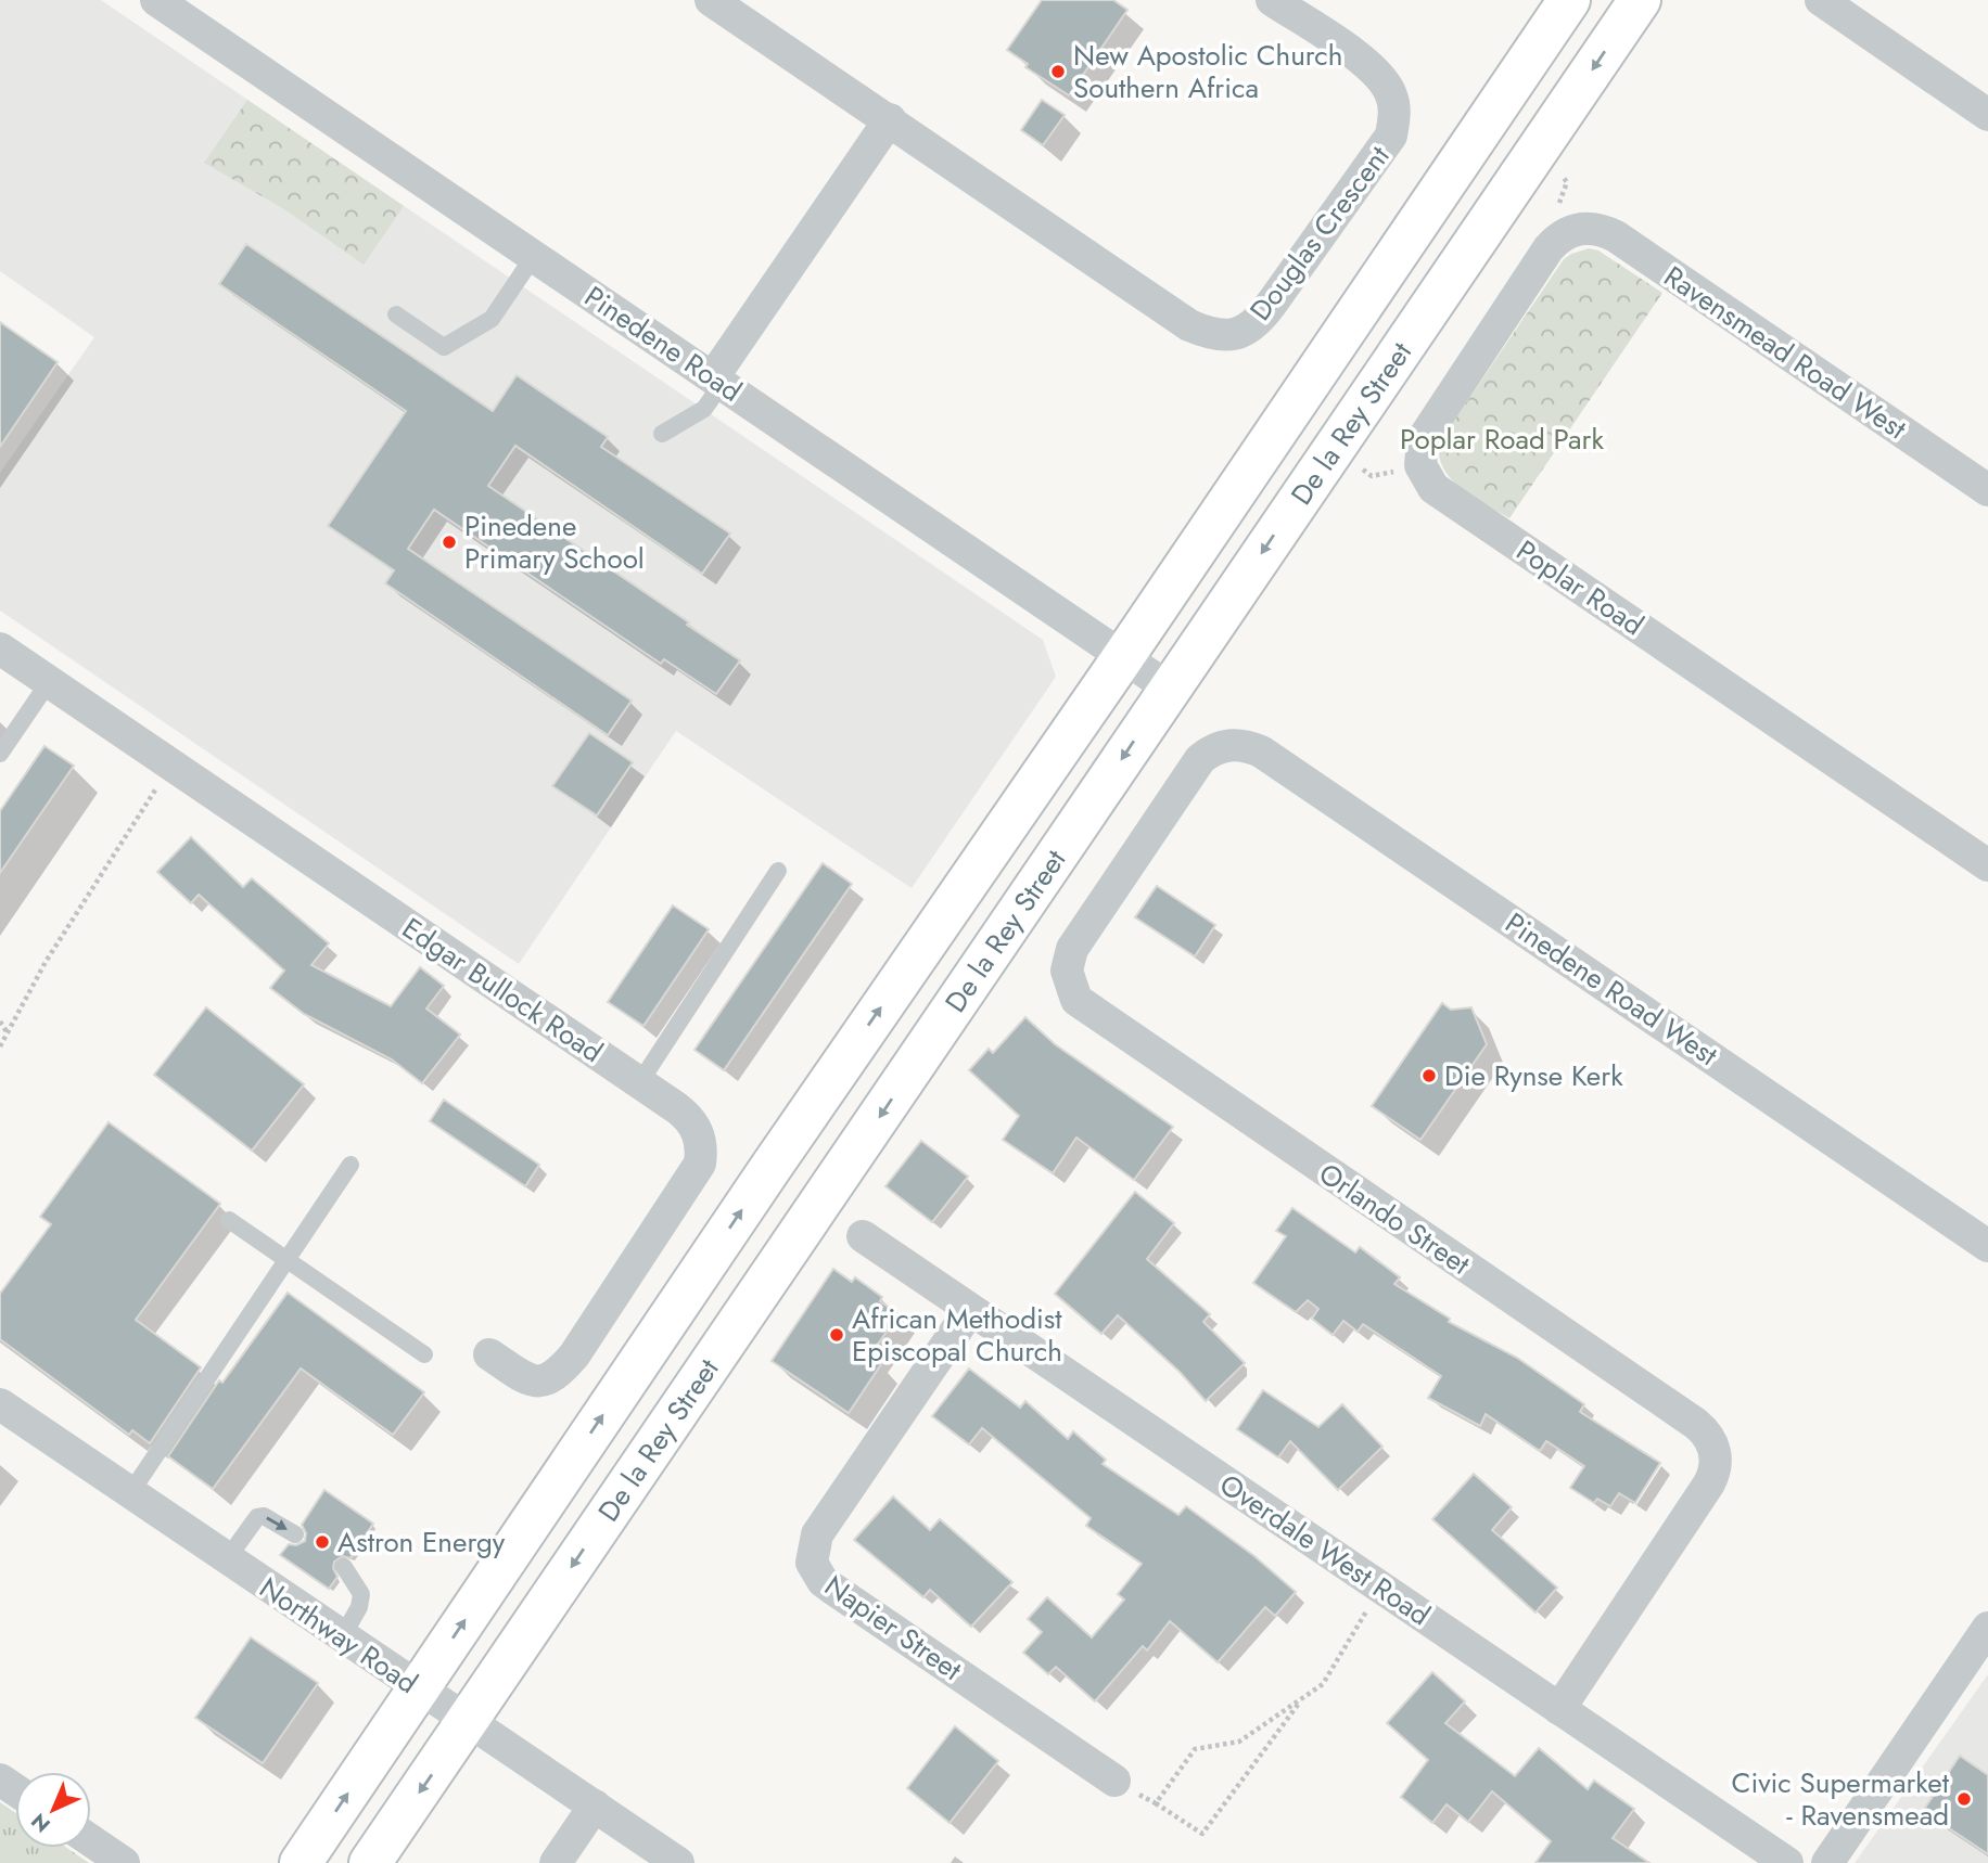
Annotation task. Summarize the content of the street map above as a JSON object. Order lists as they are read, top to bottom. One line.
{"streets":{"main road":["De la Rey Street"],"street":["Douglas Crescent","Pinedene Road","Ravensmead Road West","Poplar Road","Pinedene Road West","Edgar Bullock Road","Orlando Street","Overdale West Road","Napier Street","Northway Road"]},"crossings":[["Pinedene Road","De la Rey Street"],["Ravensmead Road West","Poplar Road"],["De la Rey Street","Northway Road"],["Pinedene Road West","Orlando Street"],["Orlando Street","Overdale West Road"],["Overdale West Road","Napier Street"]],"parks":["Poplar Road Park"],"places":["New Apostolic Church Southern Africa","Pinedene Primary School","Die Rynse Kerk","African Methodist Episcopal Church","Astron Energy","Civic Supermarket - Ravensmead"],"north":"bottom left"}
